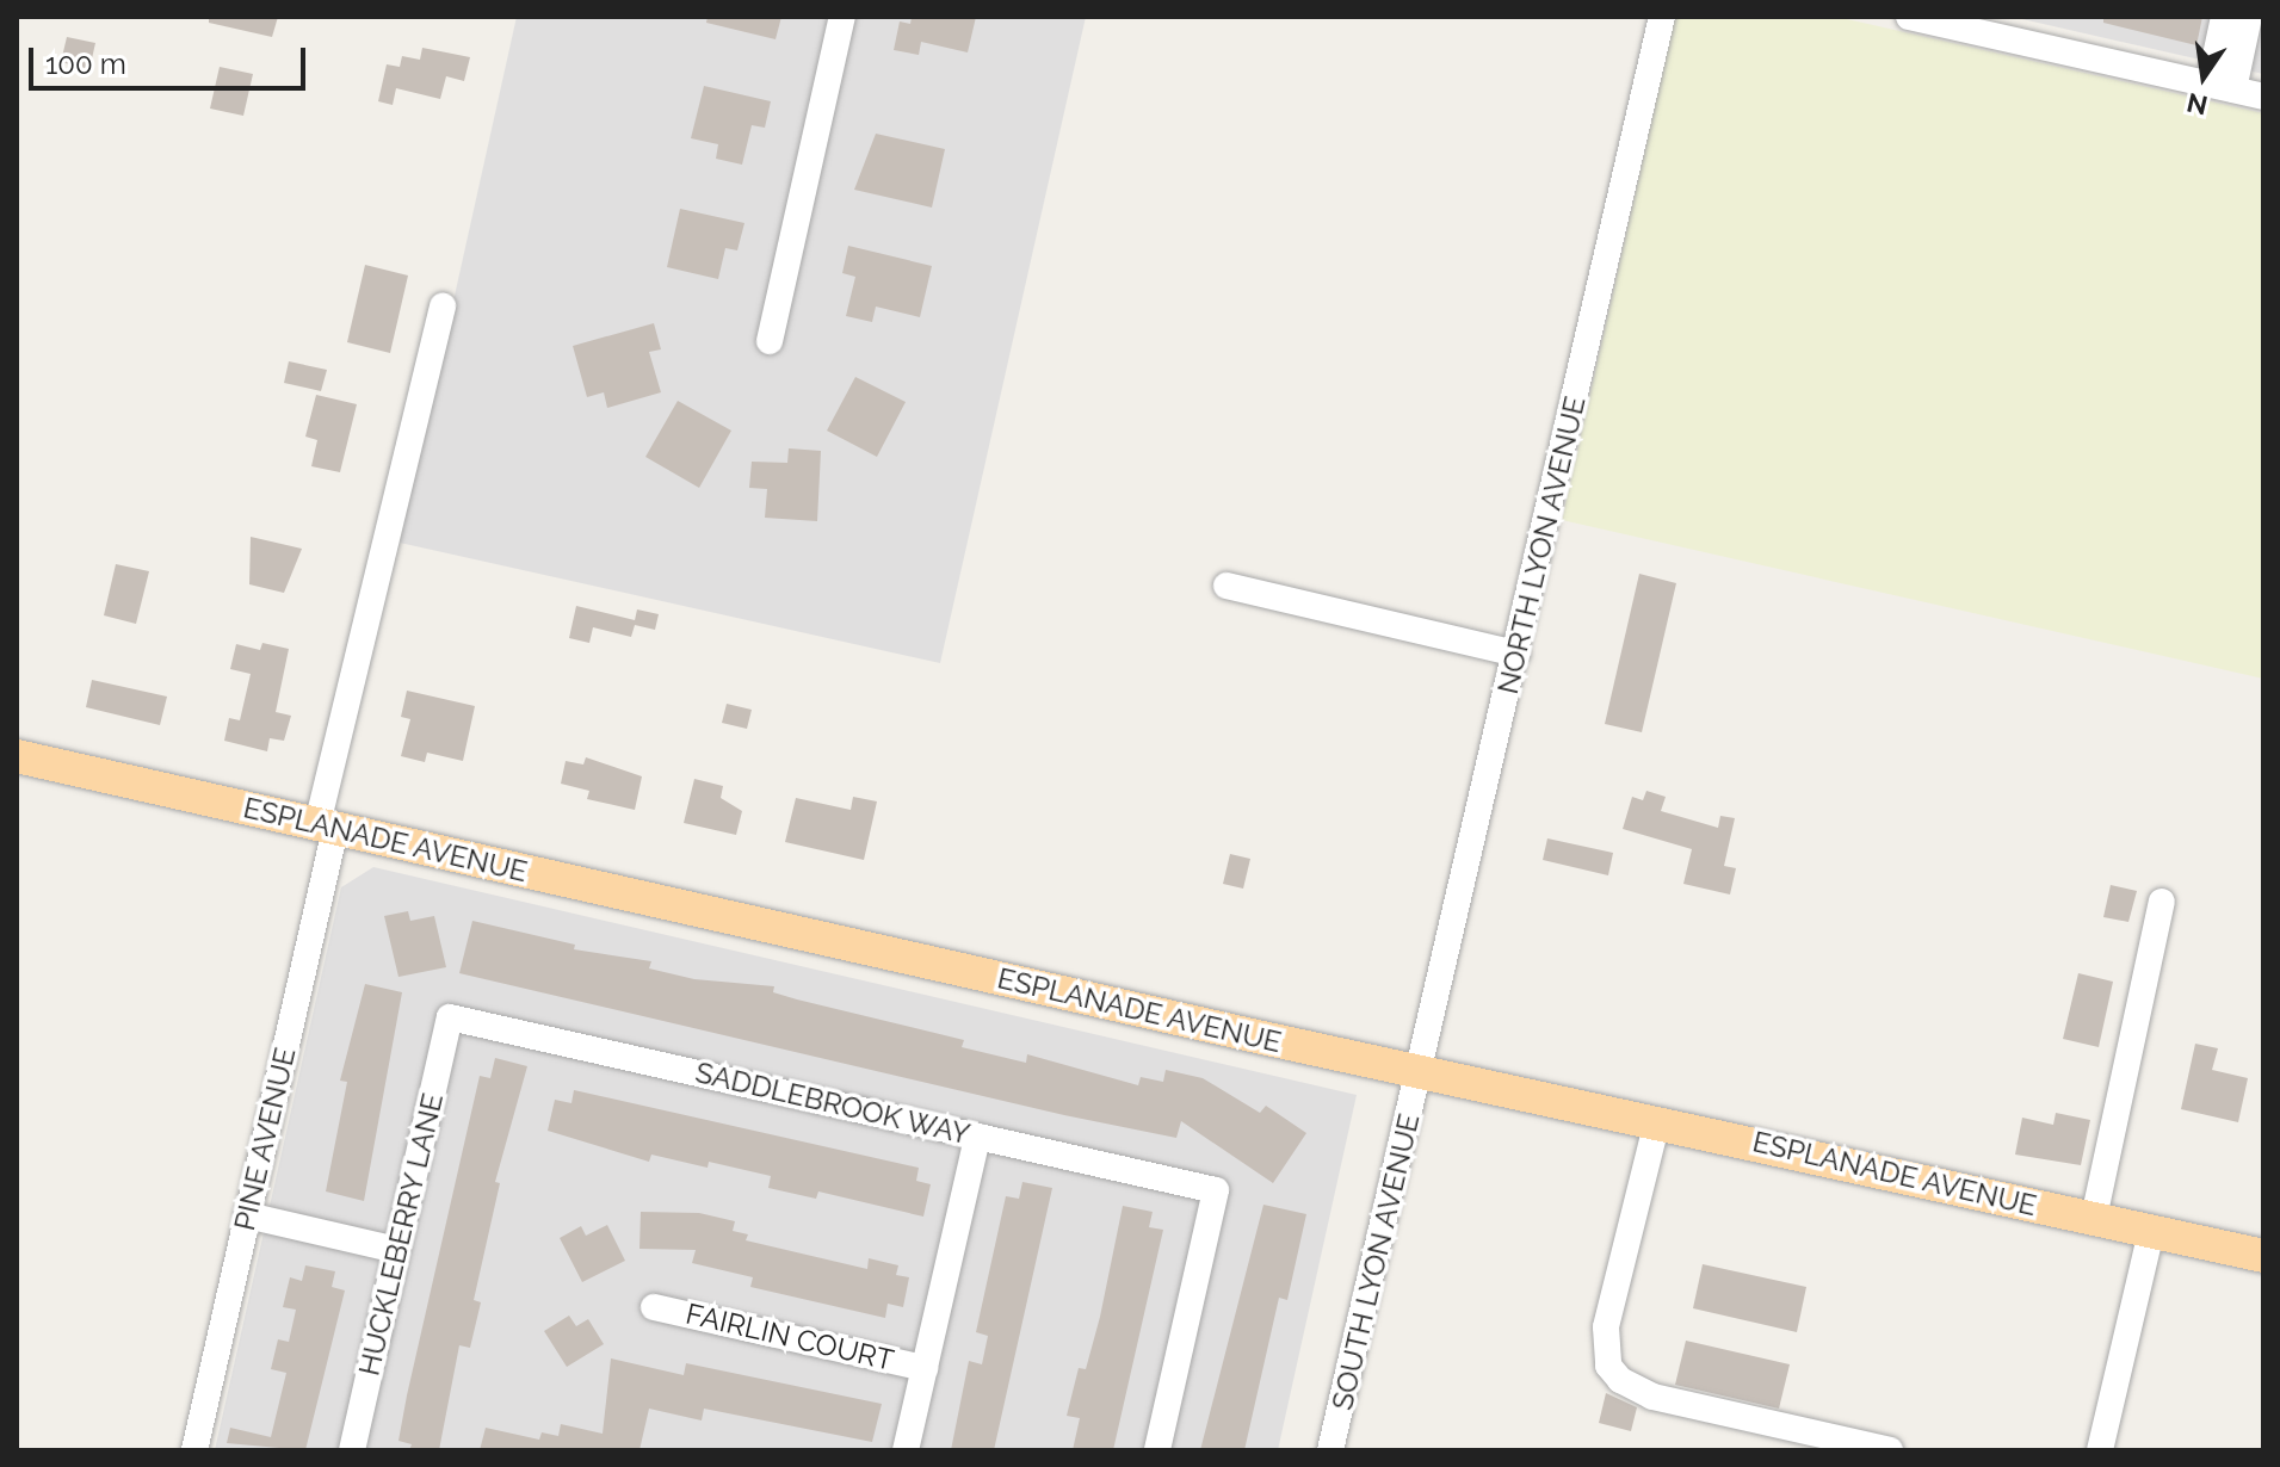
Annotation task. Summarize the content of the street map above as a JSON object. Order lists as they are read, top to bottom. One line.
{"streets":{"main road":["ESPLANADE AVENUE"],"street":["NORTH LYON AVENUE","SADDLEBROOK WAY","PINE AVENUE","HUCKLEBERRY LANE","SOUTH LYON AVENUE","FAIRLIN COURT"]},"crossings":[["NORTH LYON AVENUE","ESPLANADE AVENUE"],["NORTH LYON AVENUE","SOUTH LYON AVENUE"],["ESPLANADE AVENUE","PINE AVENUE"],["ESPLANADE AVENUE","SOUTH LYON AVENUE"],["SADDLEBROOK WAY","HUCKLEBERRY LANE"]],"scale_bar":"100 m","north":"bottom"}
